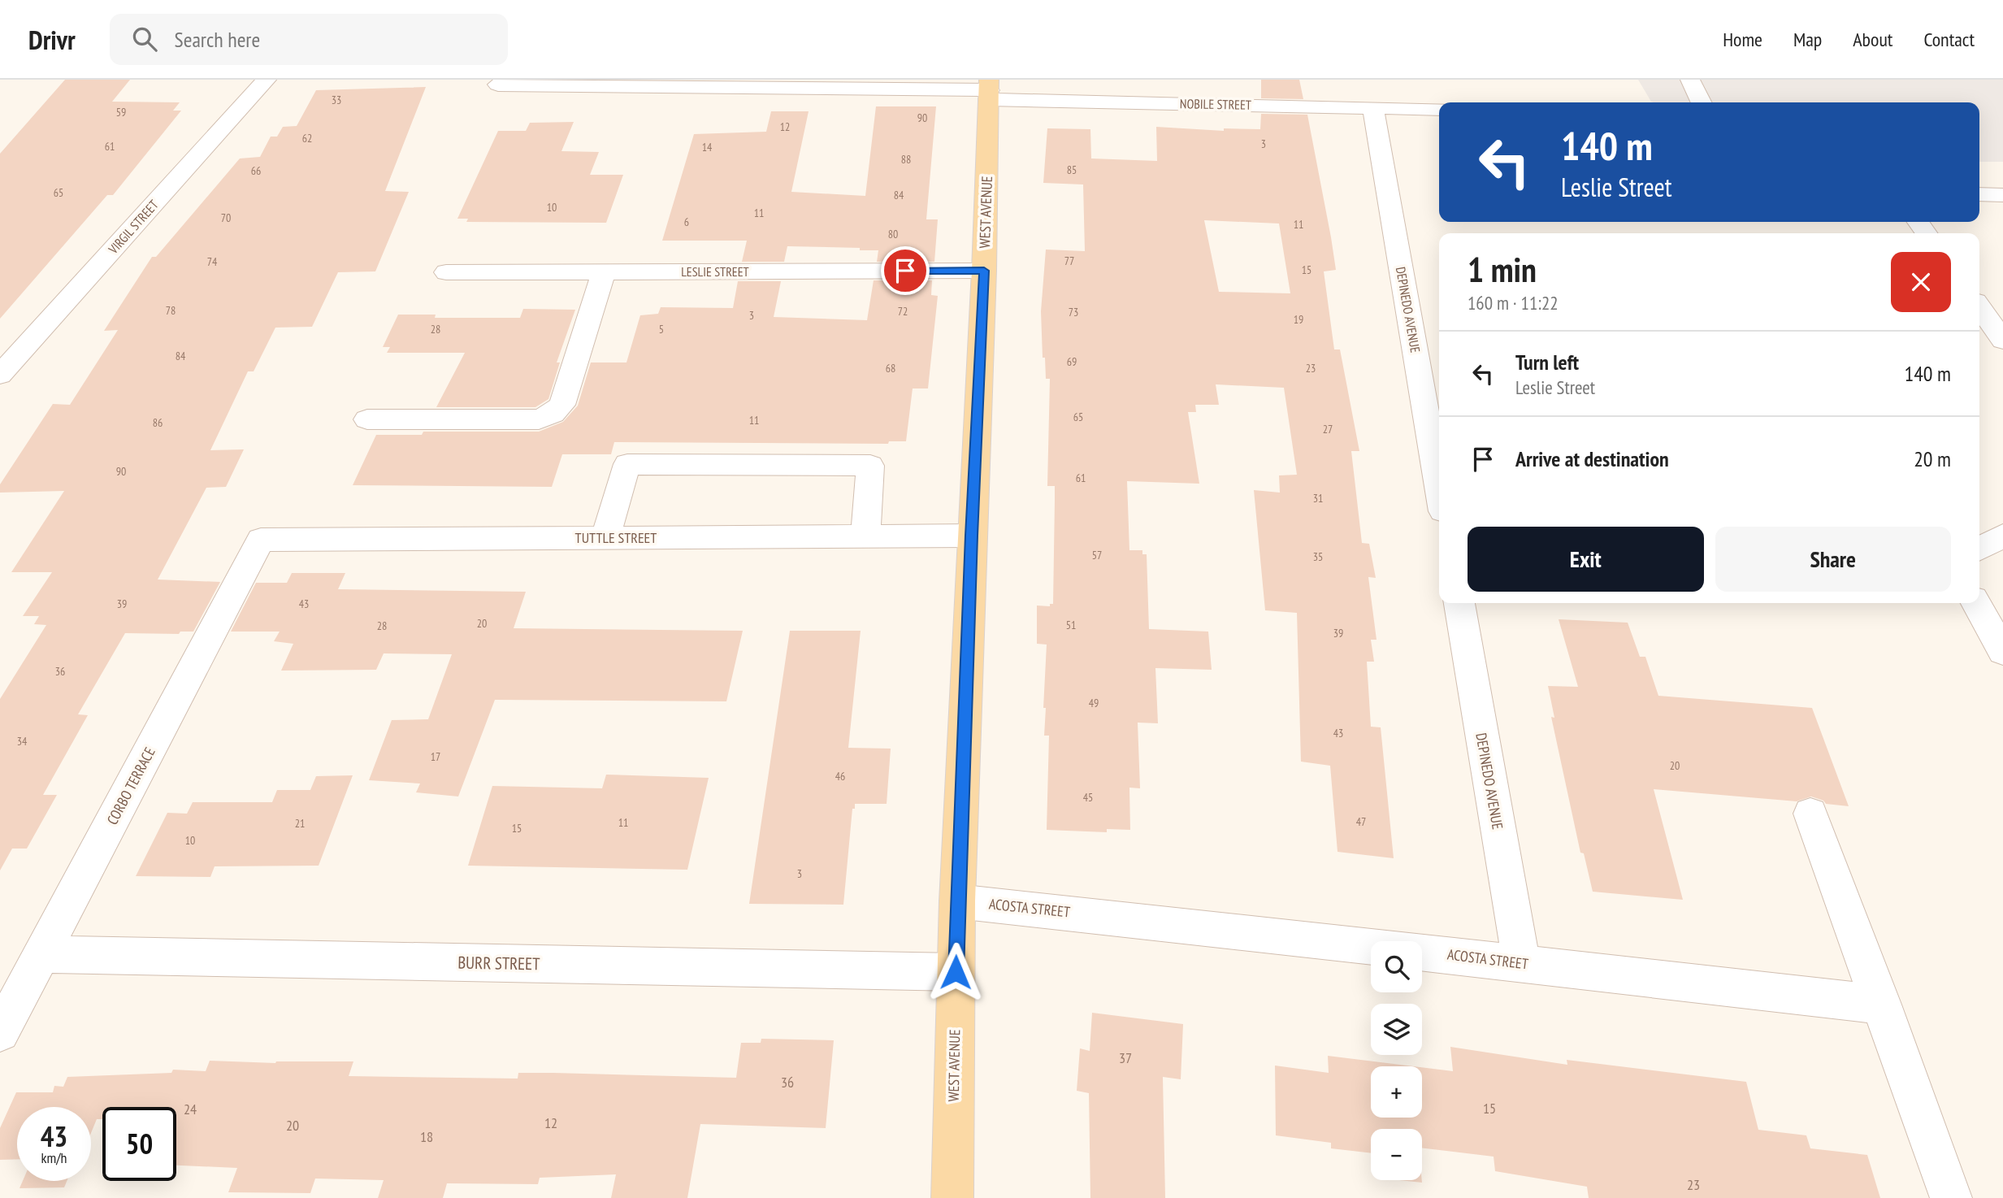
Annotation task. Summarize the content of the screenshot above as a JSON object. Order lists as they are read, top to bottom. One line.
{"streets":{"main road":["WEST AVENUE"],"street":["NOBILE STREET","VIRGIL STREET","LESLIE STREET","DEPINEDO AVENUE","TUTTLE STREET","CORBO TERRACE","ACOSTA STREET","BURR STREET"]},"crossings":[["NOBILE STREET","WEST AVENUE"],["NOBILE STREET","DEPINEDO AVENUE"],["WEST AVENUE","LESLIE STREET"],["WEST AVENUE","TUTTLE STREET"],["WEST AVENUE","ACOSTA STREET"],["WEST AVENUE","BURR STREET"],["DEPINEDO AVENUE","ACOSTA STREET"],["TUTTLE STREET","CORBO TERRACE"],["CORBO TERRACE","BURR STREET"]],"house_numbers":["33","59","90","12","62","3","61","14","88","85","66","65","84","10","11","70","6","11","80","77","74","15","78","72","73","3","19","28","5","84","69","68","23","65","11","86","27","90","61","31","57","35","39","43","20","51","28","39","36","49","43","34","17","20","46","45","47","11","21","15","10","3","37","36","15","24","12","20","18","23"],"page":{"header":"Drivr","search":"Search here","nav":["Home","Map","About","Contact"],"turn":["140 m","Leslie Street"],"heading":["1 min","160 m · 11:22"],"list":[{"name":"Turn left","note":"Leslie Street","value":"140 m"},{"name":"Arrive at destination","value":"20 m"}],"buttons":["Exit","Share"],"map_buttons":["+","−"],"speed":"43 km/h","limit":"50"}}
